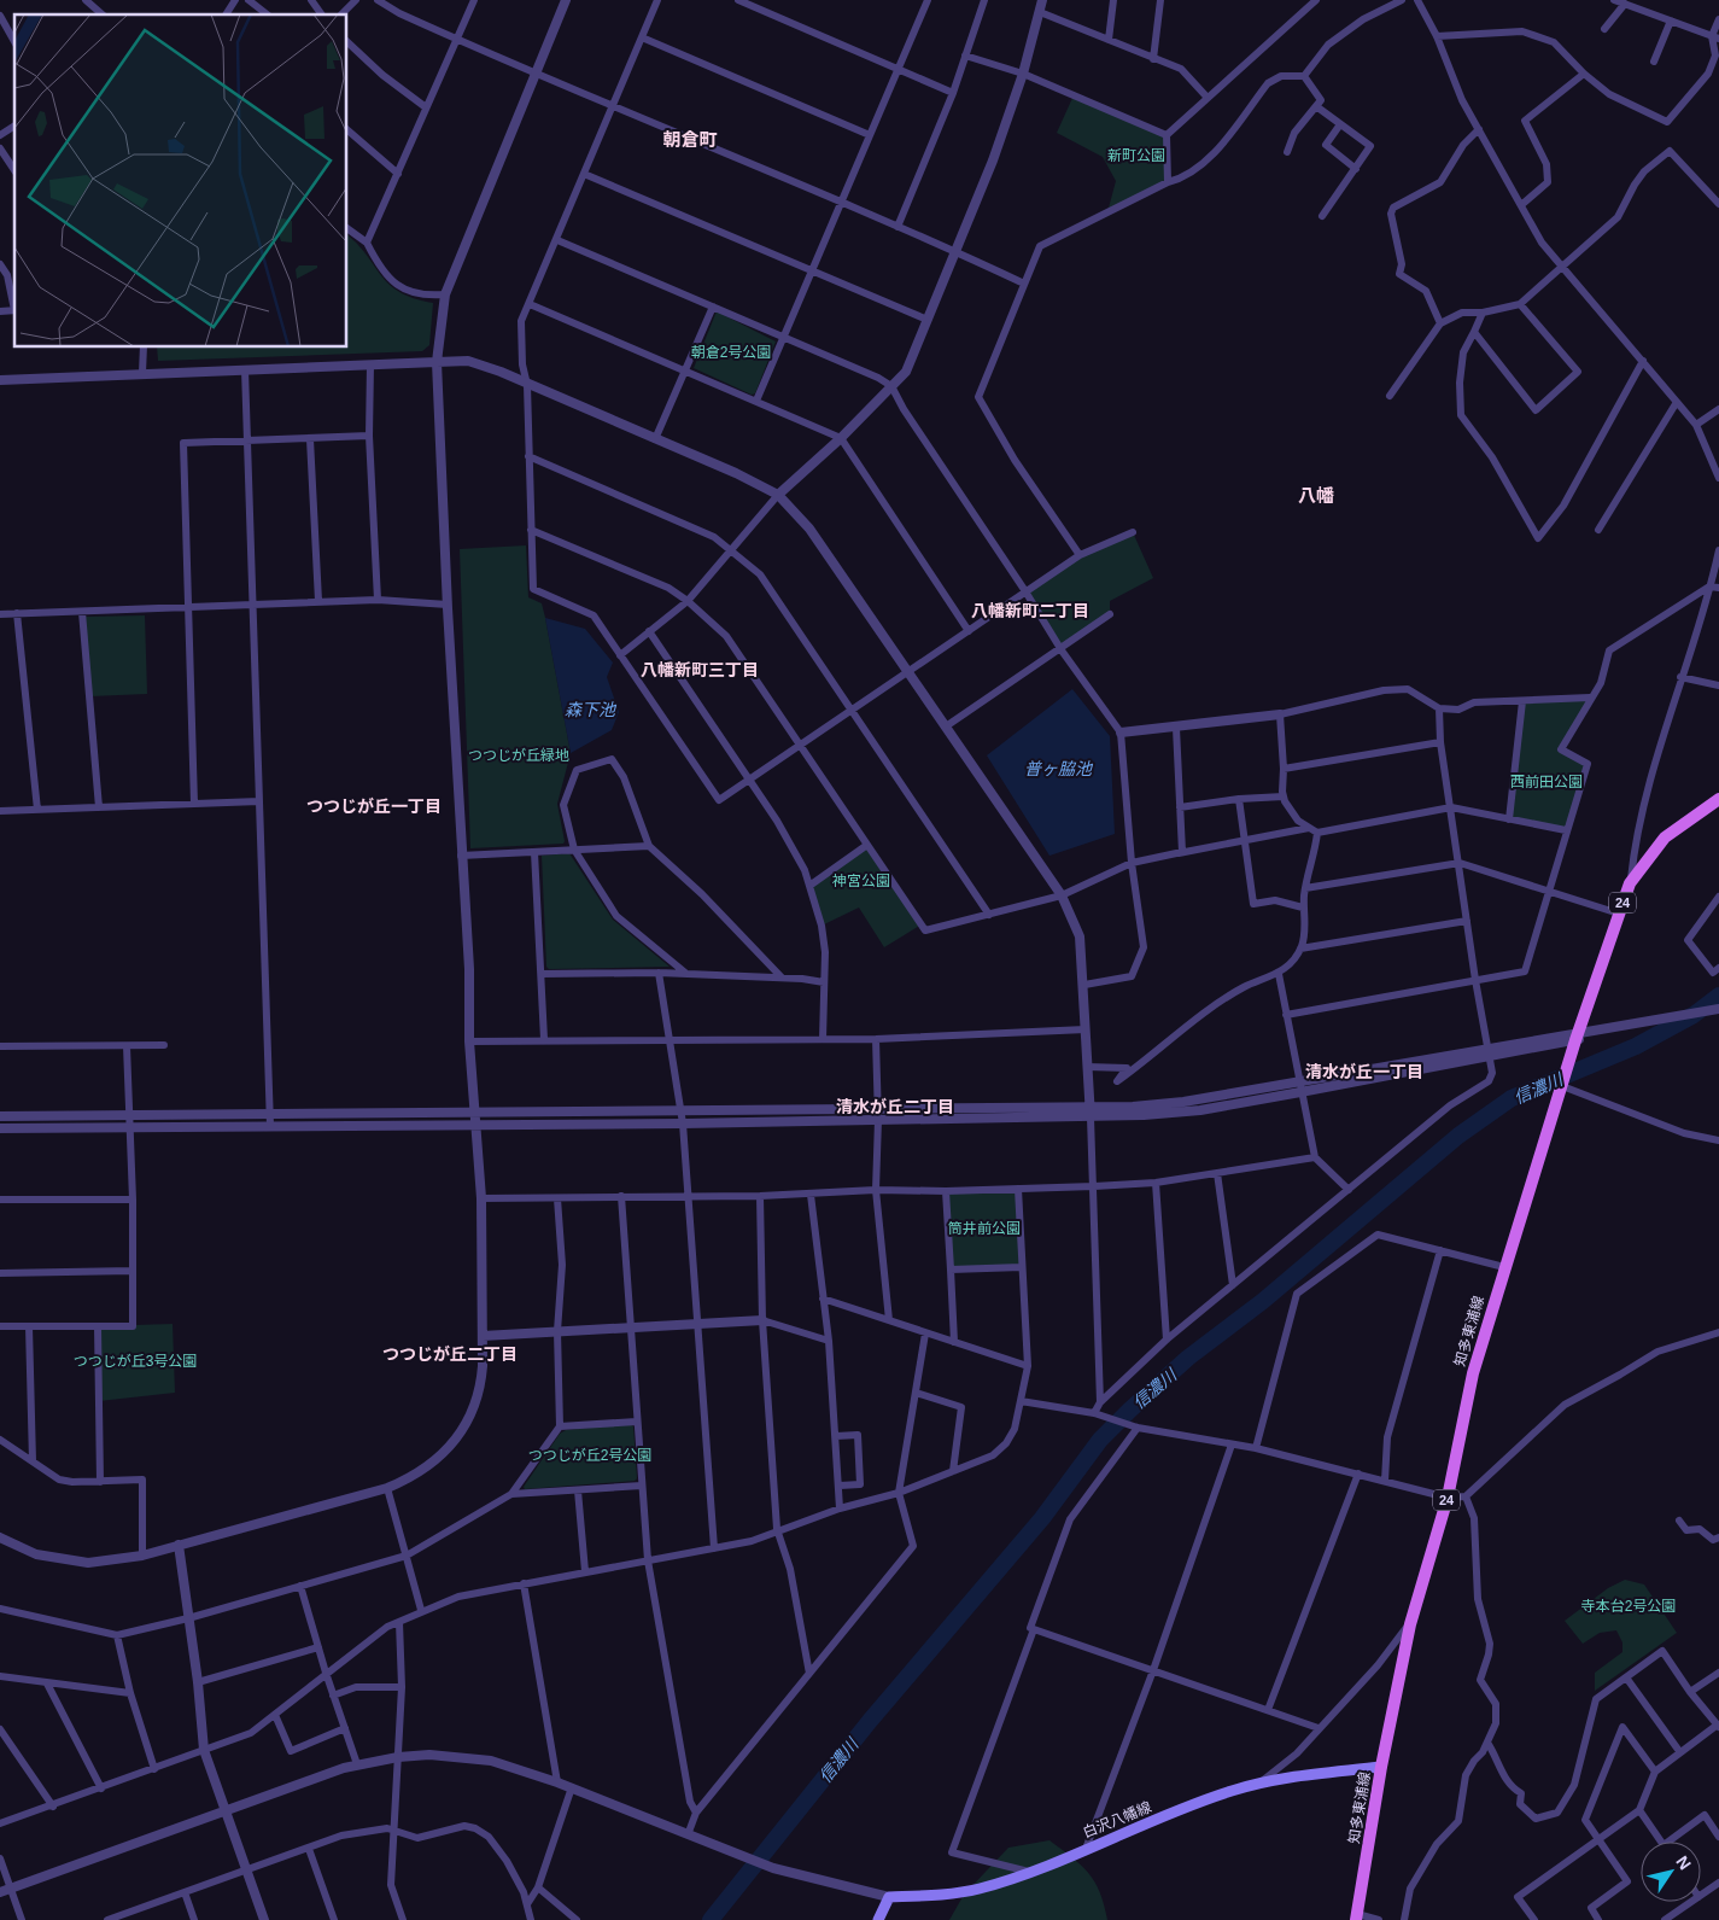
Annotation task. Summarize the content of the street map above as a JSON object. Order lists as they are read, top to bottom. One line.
{"streets":{"main road":["24","知多東浦線","白沢八幡線"]},"crossings":[["知多東浦線","白沢八幡線"]],"districts":["朝倉町","八幡","八幡新町二丁目","八幡新町三丁目","つつじが丘一丁目","清水が丘一丁目","清水が丘二丁目","つつじが丘二丁目"],"water":["森下池","普ヶ脇池","信濃川"],"parks":["新町公園","朝倉2号公園","つつじが丘緑地","西前田公園","神宮公園","筒井前公園","つつじが丘3号公園","つつじが丘2号公園","寺本台2号公園"],"north":"top right"}
